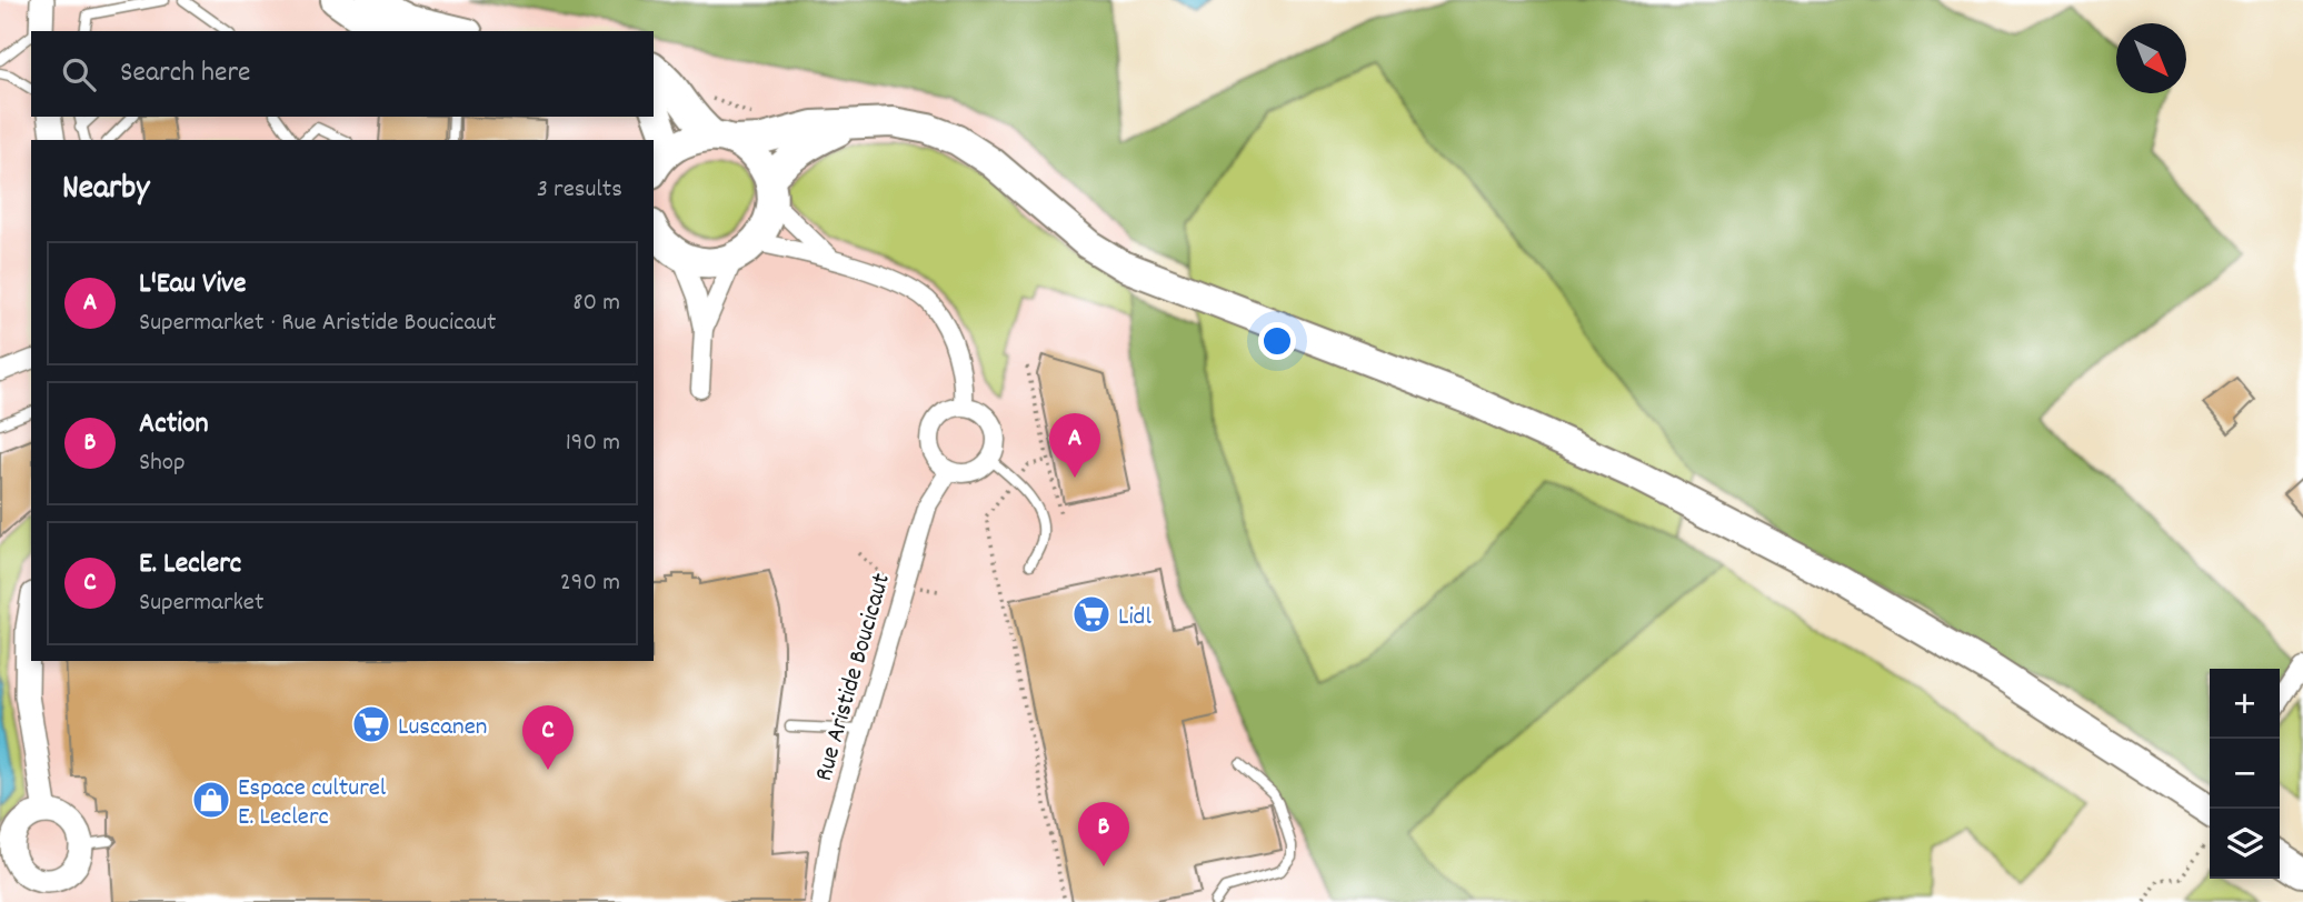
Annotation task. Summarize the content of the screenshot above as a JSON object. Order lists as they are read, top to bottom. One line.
{"streets":{"street":["Rue Aristide Boucicaut"]},"places":{"supermarket":["Lidl","Luscanen"],"shop":["Espace culturel E. Leclerc"]},"north":"bottom right","page":{"search":"Search here","heading":["Nearby","3 results"],"list":[{"mark":"A","name":"L'Eau Vive","note":"Supermarket · Rue Aristide Boucicaut","value":"80 m"},{"mark":"B","name":"Action","note":"Shop","value":"190 m"},{"mark":"C","name":"E. Leclerc","note":"Supermarket","value":"290 m"}],"pins":["A","C","B"],"map_buttons":["+","−"]}}
